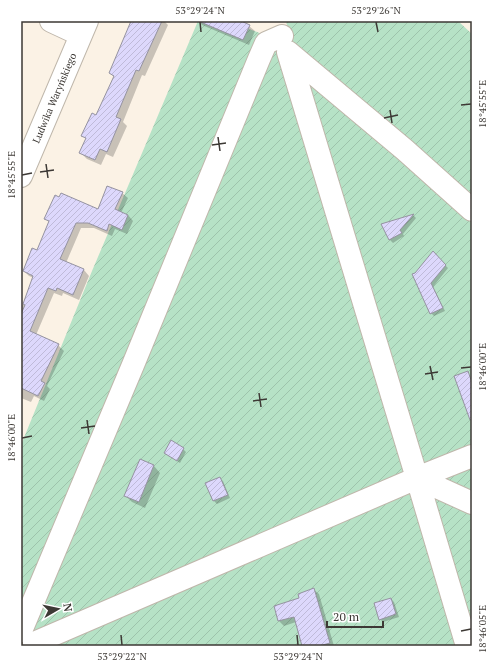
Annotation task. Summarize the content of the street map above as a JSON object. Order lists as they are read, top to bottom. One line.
{"streets":{"street":["Ludwika Waryńskiego"]},"scale_bar":"20 m","north":"right","coordinates":["53°29'24\"N","53°29'26\"N","18°45'55\"E","18°46'00\"E","18°46'05\"E","53°29'22\"N"]}
